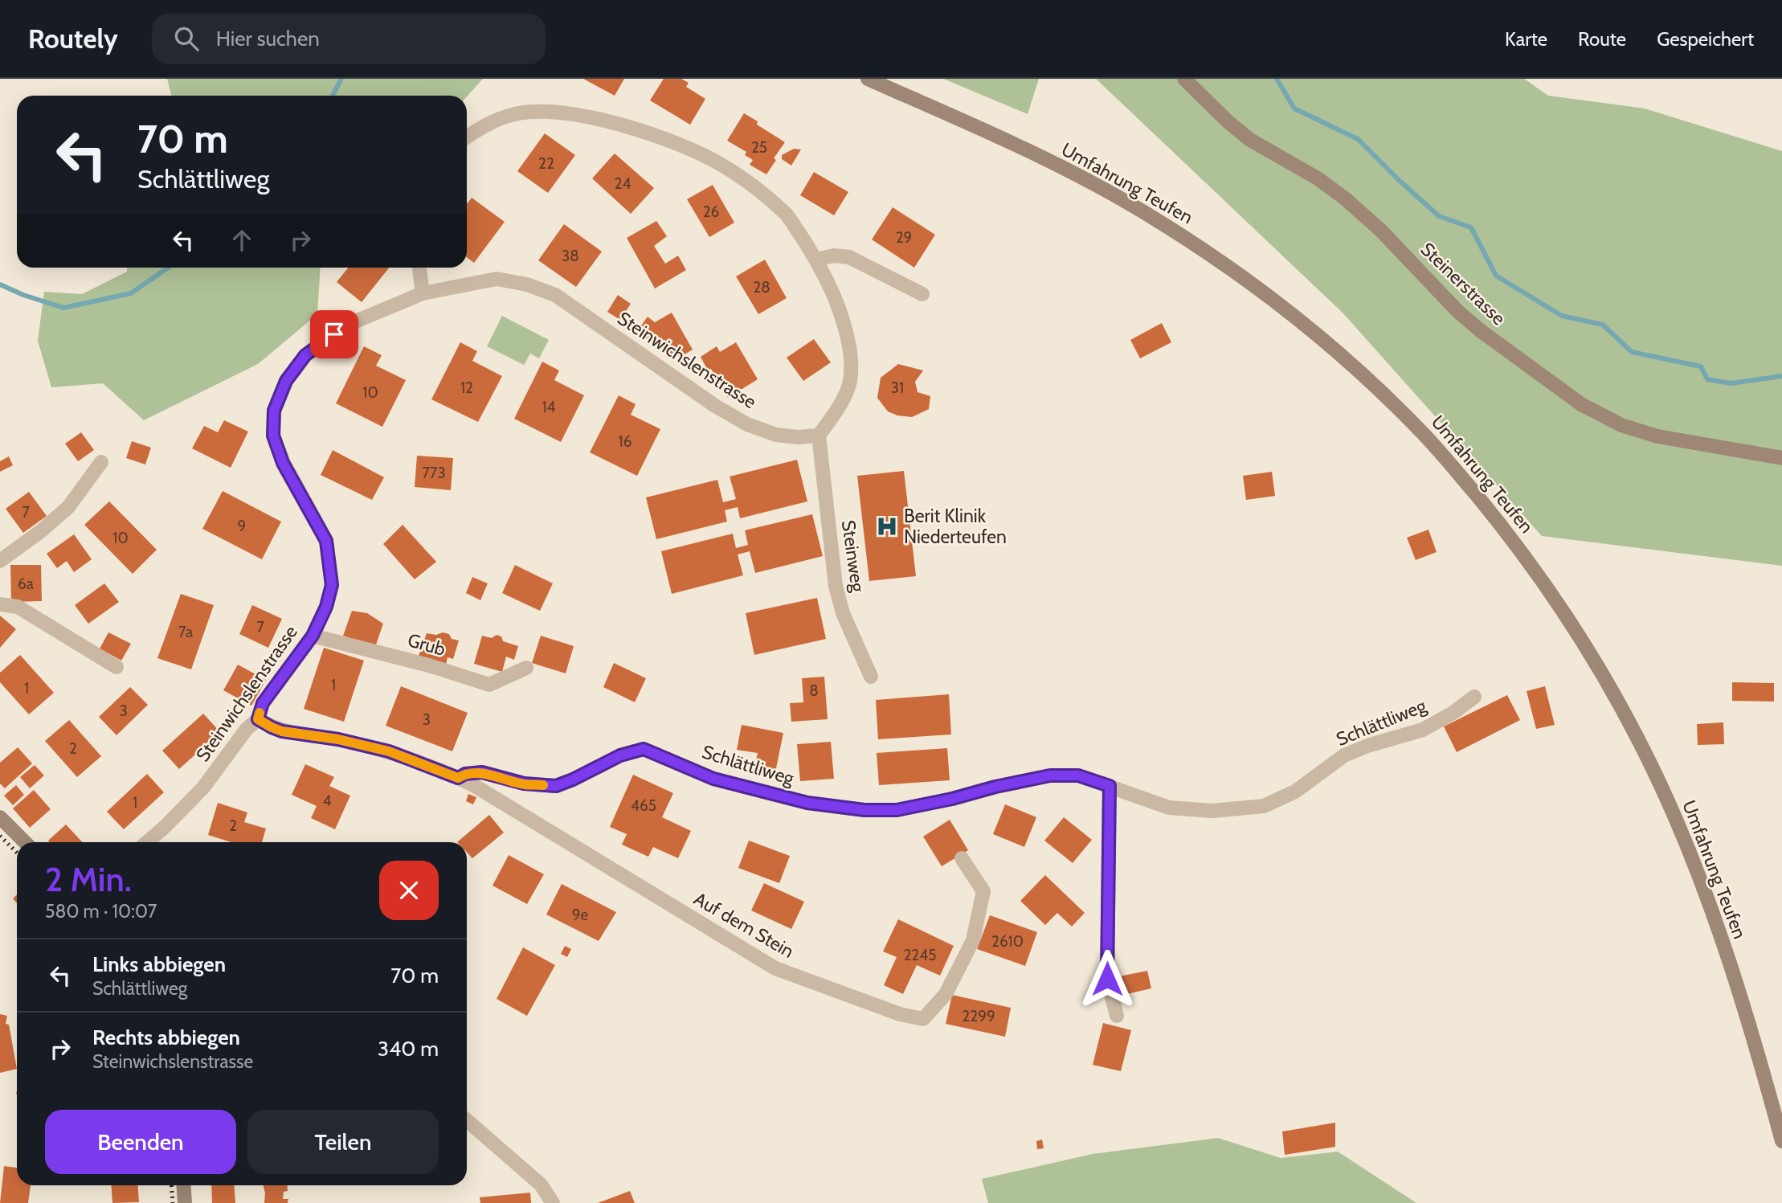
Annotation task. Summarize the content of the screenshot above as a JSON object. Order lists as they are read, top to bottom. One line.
{"streets":{"main road":["Umfahrung Teufen","Steinerstrasse"],"street":["Steinwichslenstrasse","Steinweg","Grub","Schlättliweg","Auf dem Stein"]},"crossings":[["Steinwichslenstrasse","Steinweg"],["Steinwichslenstrasse","Grub"],["Schlättliweg","Auf dem Stein"]],"places":{"hospital":["Berit Klinik Niederteufen"]},"house_numbers":["25","22","24","26","29","38","28","12","31","10","14","16","773","7","9","10","6a","7","7a","1","1","8","3","3","2","4","1","465","2","9e","2610","2245","2299"],"page":{"header":"Routely","search":"Hier suchen","nav":["Karte","Route","Gespeichert"],"turn":["70 m","Schlättliweg"],"heading":["2 Min.","580 m · 10:07"],"list":[{"name":"Links abbiegen","note":"Schlättliweg","value":"70 m"},{"name":"Rechts abbiegen","note":"Steinwichslenstrasse","value":"340 m"}],"buttons":["Beenden","Teilen"]}}
